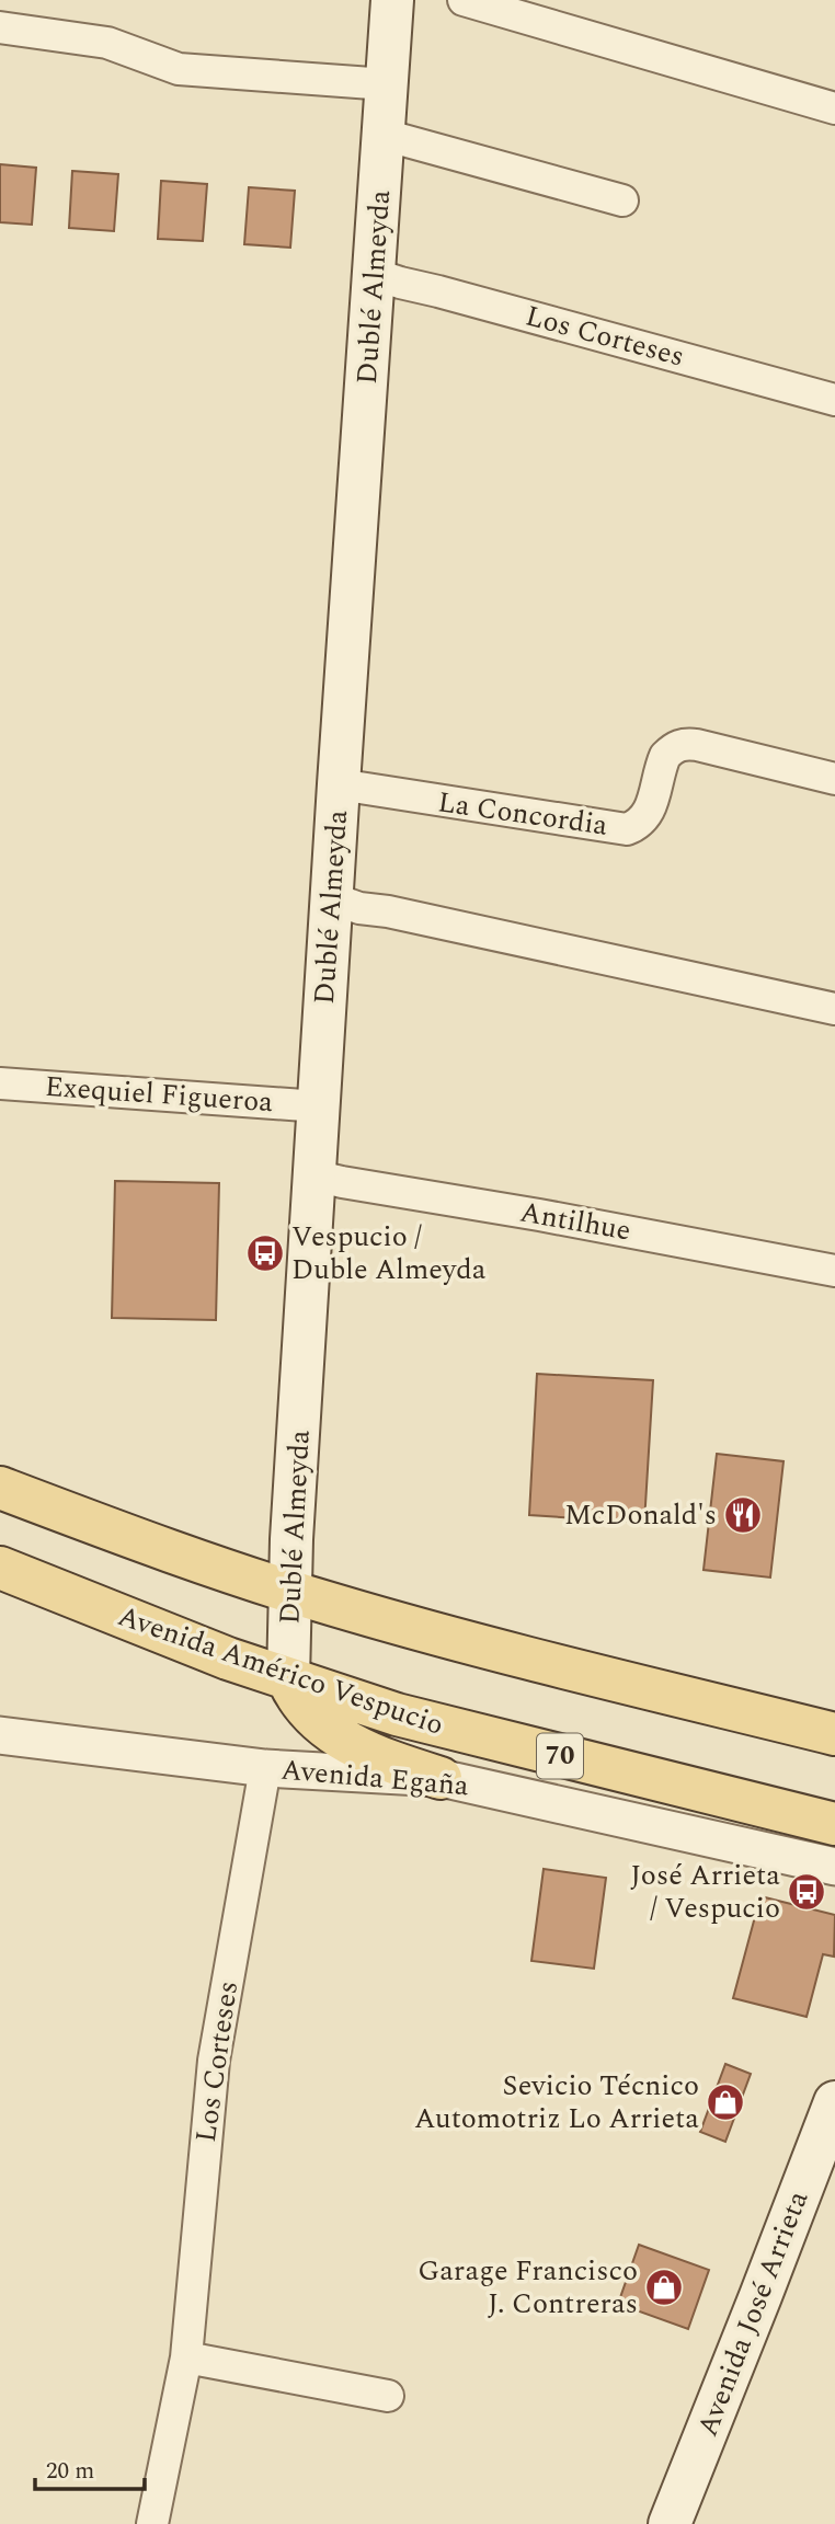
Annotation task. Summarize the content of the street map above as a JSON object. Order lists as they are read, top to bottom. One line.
{"streets":{"main road":["Dublé Almeyda","Avenida Américo Vespucio","70","Avenida José Arrieta"],"street":["Los Corteses","La Concordia","Exequiel Figueroa","Antilhue","Avenida Egaña"]},"crossings":[["Dublé Almeyda","Los Corteses"],["Dublé Almeyda","La Concordia"],["Dublé Almeyda","Exequiel Figueroa"],["Dublé Almeyda","Antilhue"],["Dublé Almeyda","Avenida Américo Vespucio"],["Los Corteses","Avenida Egaña"]],"places":{"bus stop":["Vespucio / Duble Almeyda","José Arrieta / Vespucio"],"restaurant":["McDonald's"],"shop":["Sevicio Técnico Automotriz Lo Arrieta","Garage Francisco J. Contreras"]},"scale_bar":"20 m"}
